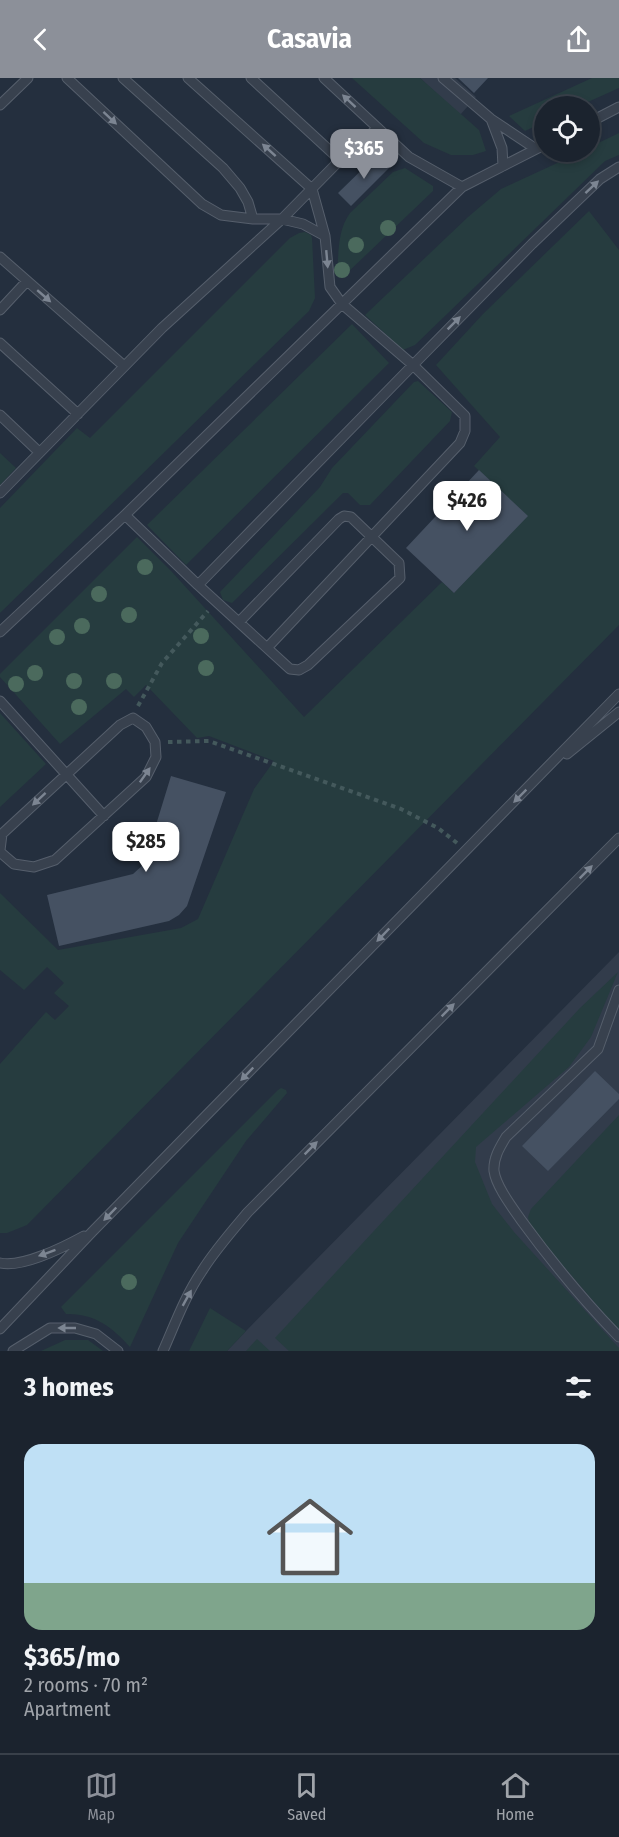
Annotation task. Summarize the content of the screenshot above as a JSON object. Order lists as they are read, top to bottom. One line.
{"page":{"header":"Casavia","price":["$365","$426","$285"],"heading":"3 homes","list":[{"name":"$365/mo","note":"2 rooms · 70 m² · Apartment"}],"tabs":["Map","Saved","Home"]}}
